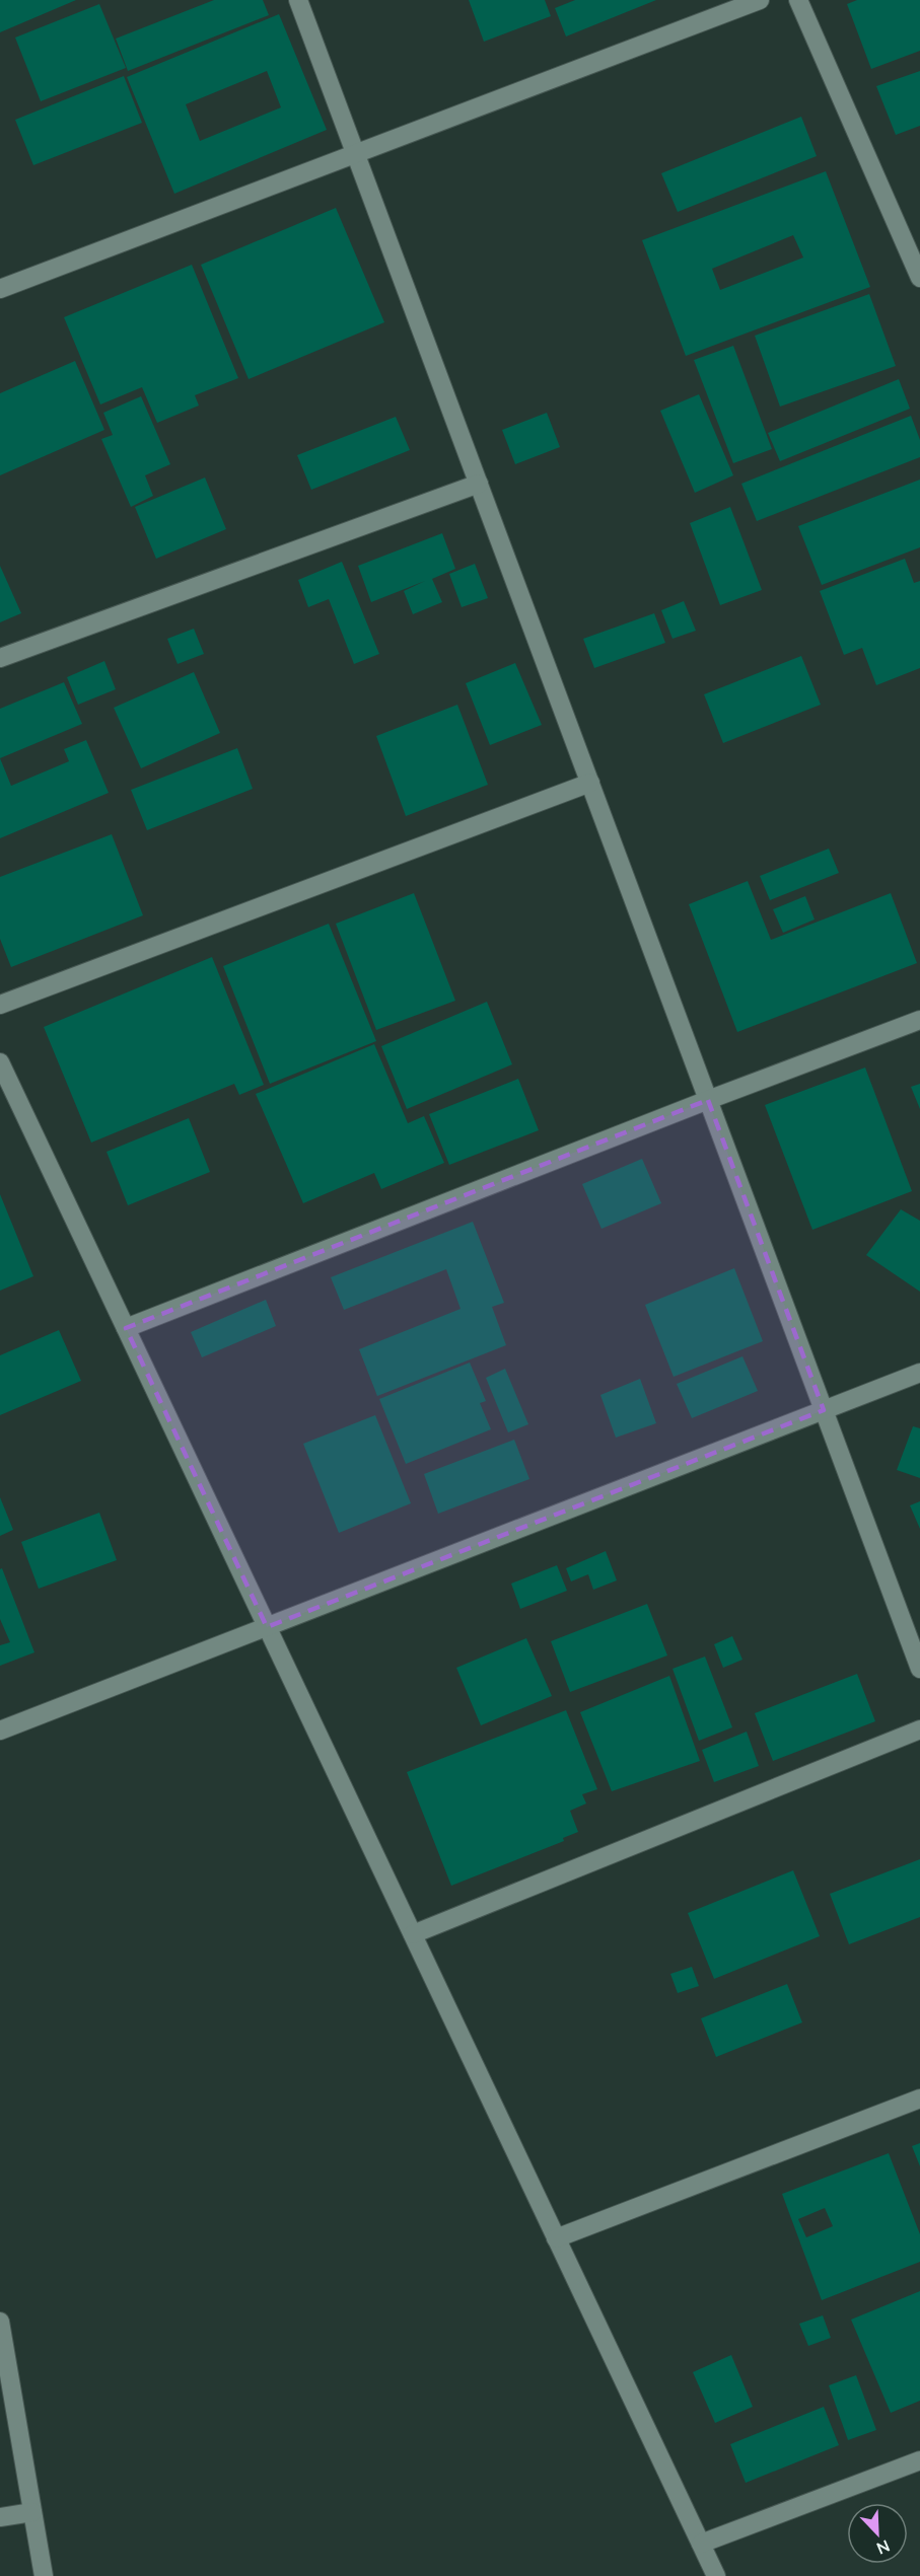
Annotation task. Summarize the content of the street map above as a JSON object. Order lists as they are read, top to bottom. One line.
{"north":"bottom right"}
